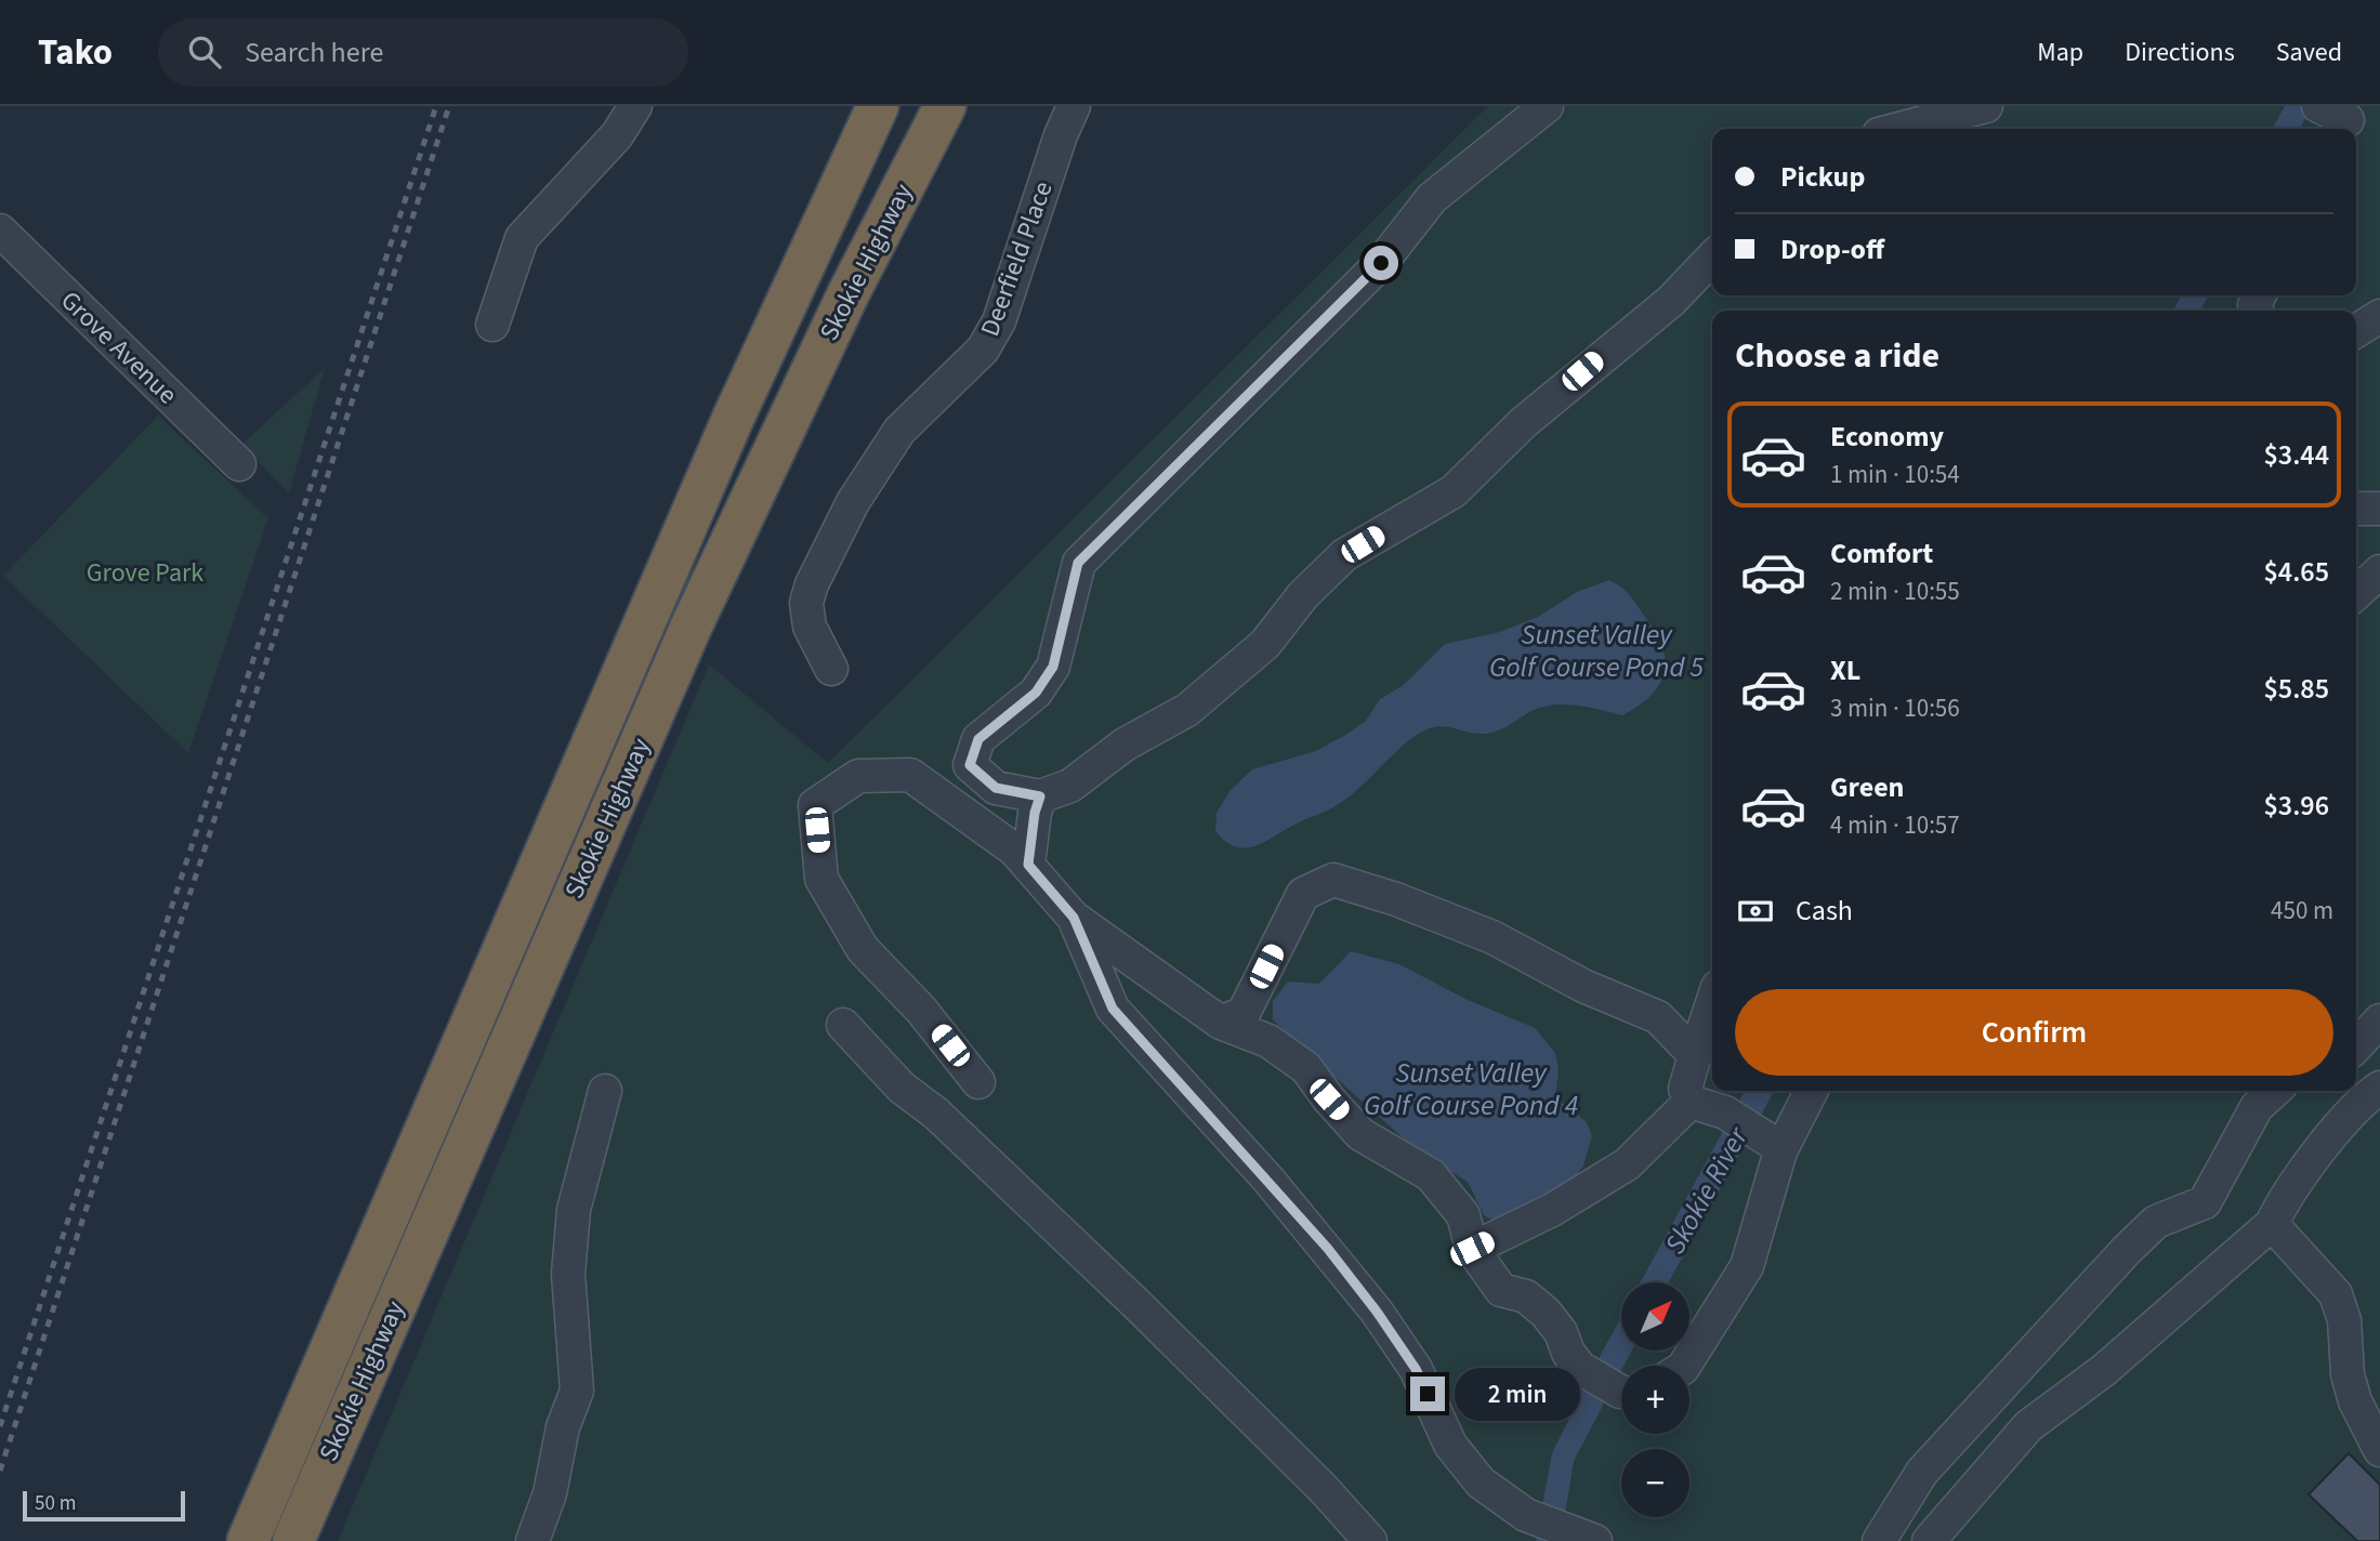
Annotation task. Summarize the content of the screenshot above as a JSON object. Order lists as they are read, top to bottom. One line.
{"streets":{"highway":["Skokie Highway"],"street":["Deerfield Place","Grove Avenue"]},"water":["Sunset Valley Golf Course Pond 5","Sunset Valley Golf Course Pond 4","Skokie River"],"parks":["Grove Park"],"scale_bar":"50 m","north":"top right","page":{"header":"Tako","search":"Search here","nav":["Map","Directions","Saved"],"banner":["Pickup","Drop-off"],"heading":"Choose a ride","list":[{"name":"Economy","note":"1 min · 10:54","value":"$3.44"},{"name":"Comfort","note":"2 min · 10:55","value":"$4.65"},{"name":"XL","note":"3 min · 10:56","value":"$5.85"},{"name":"Green","note":"4 min · 10:57","value":"$3.96"}],"pay":["Cash","450 m"],"buttons":"Confirm","map_buttons":["+","−"],"bubble":"2 min","scale":"50 m"}}
